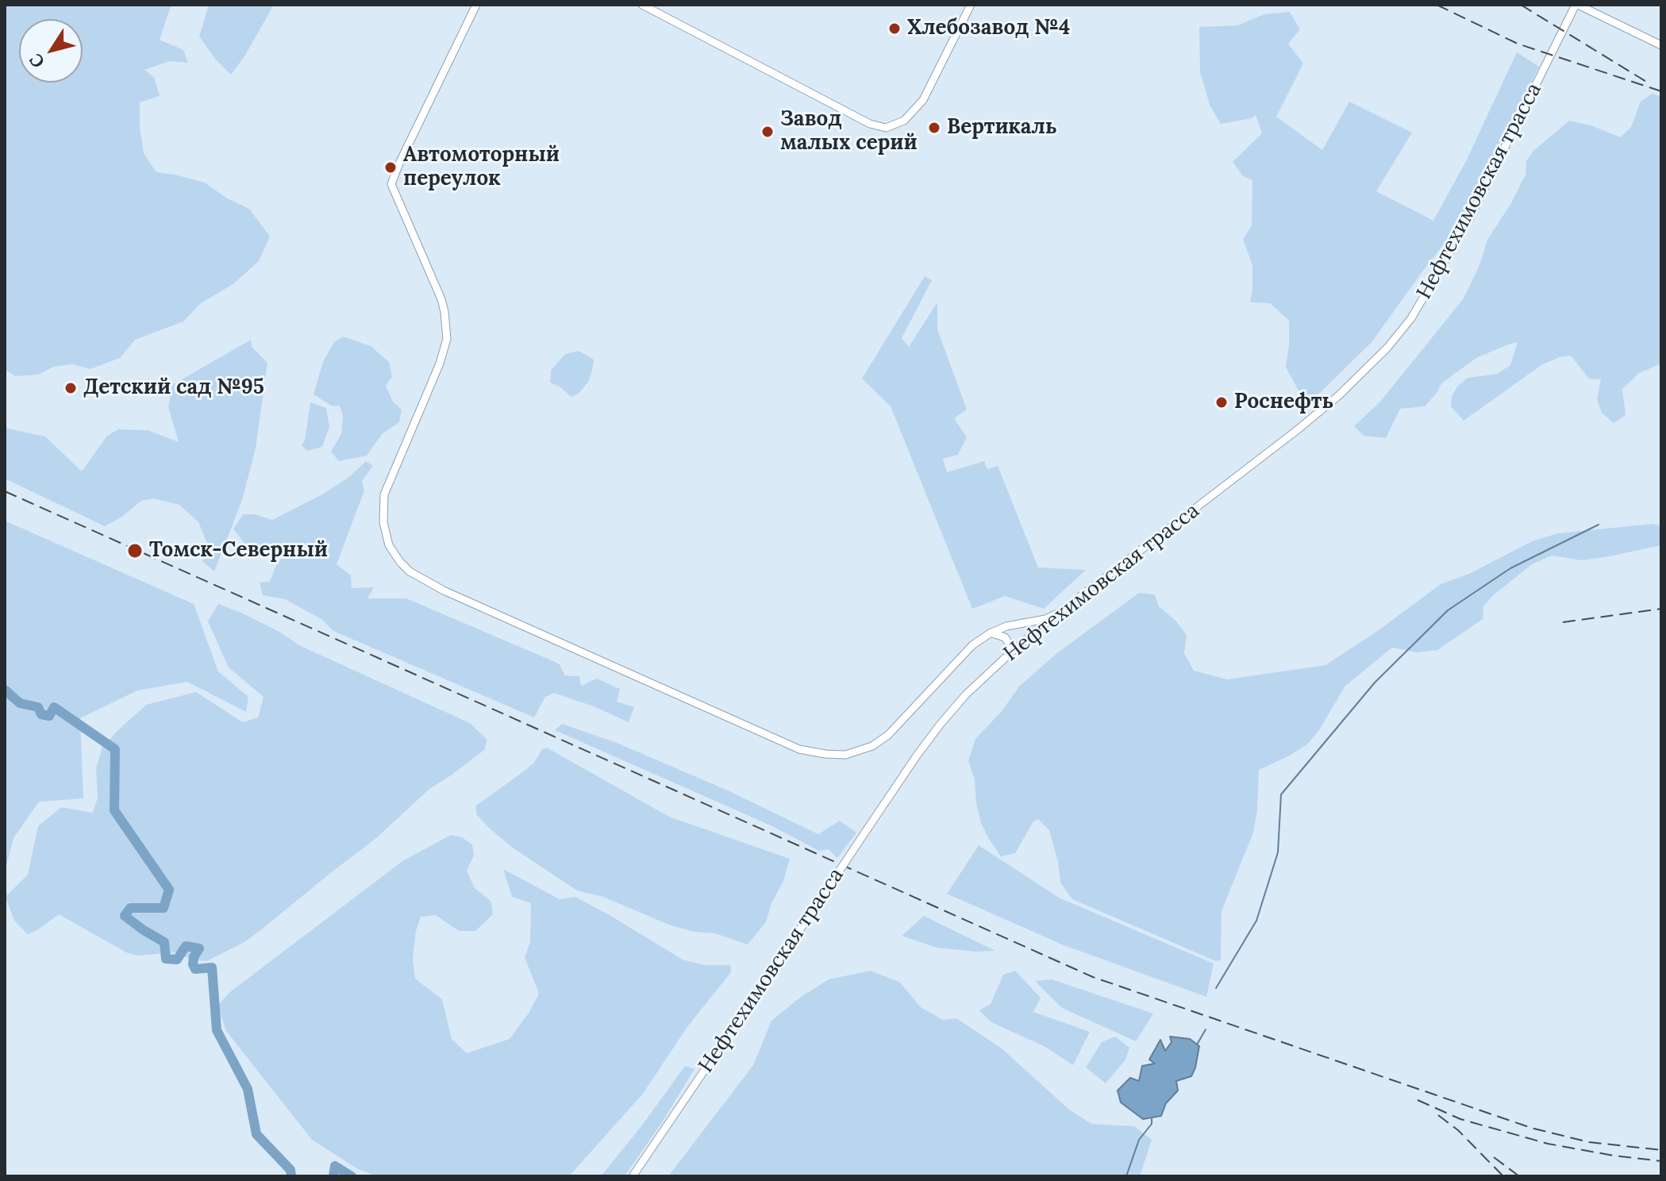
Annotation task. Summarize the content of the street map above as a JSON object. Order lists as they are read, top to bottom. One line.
{"streets":{"street":["Нефтехимовская трасса"]},"places":["Хлебозавод №4","Вертикаль","Завод малых серий","Автомоторный переулок","Детский сад №95","Роснефть","Томск-Северный"],"north":"bottom left"}
